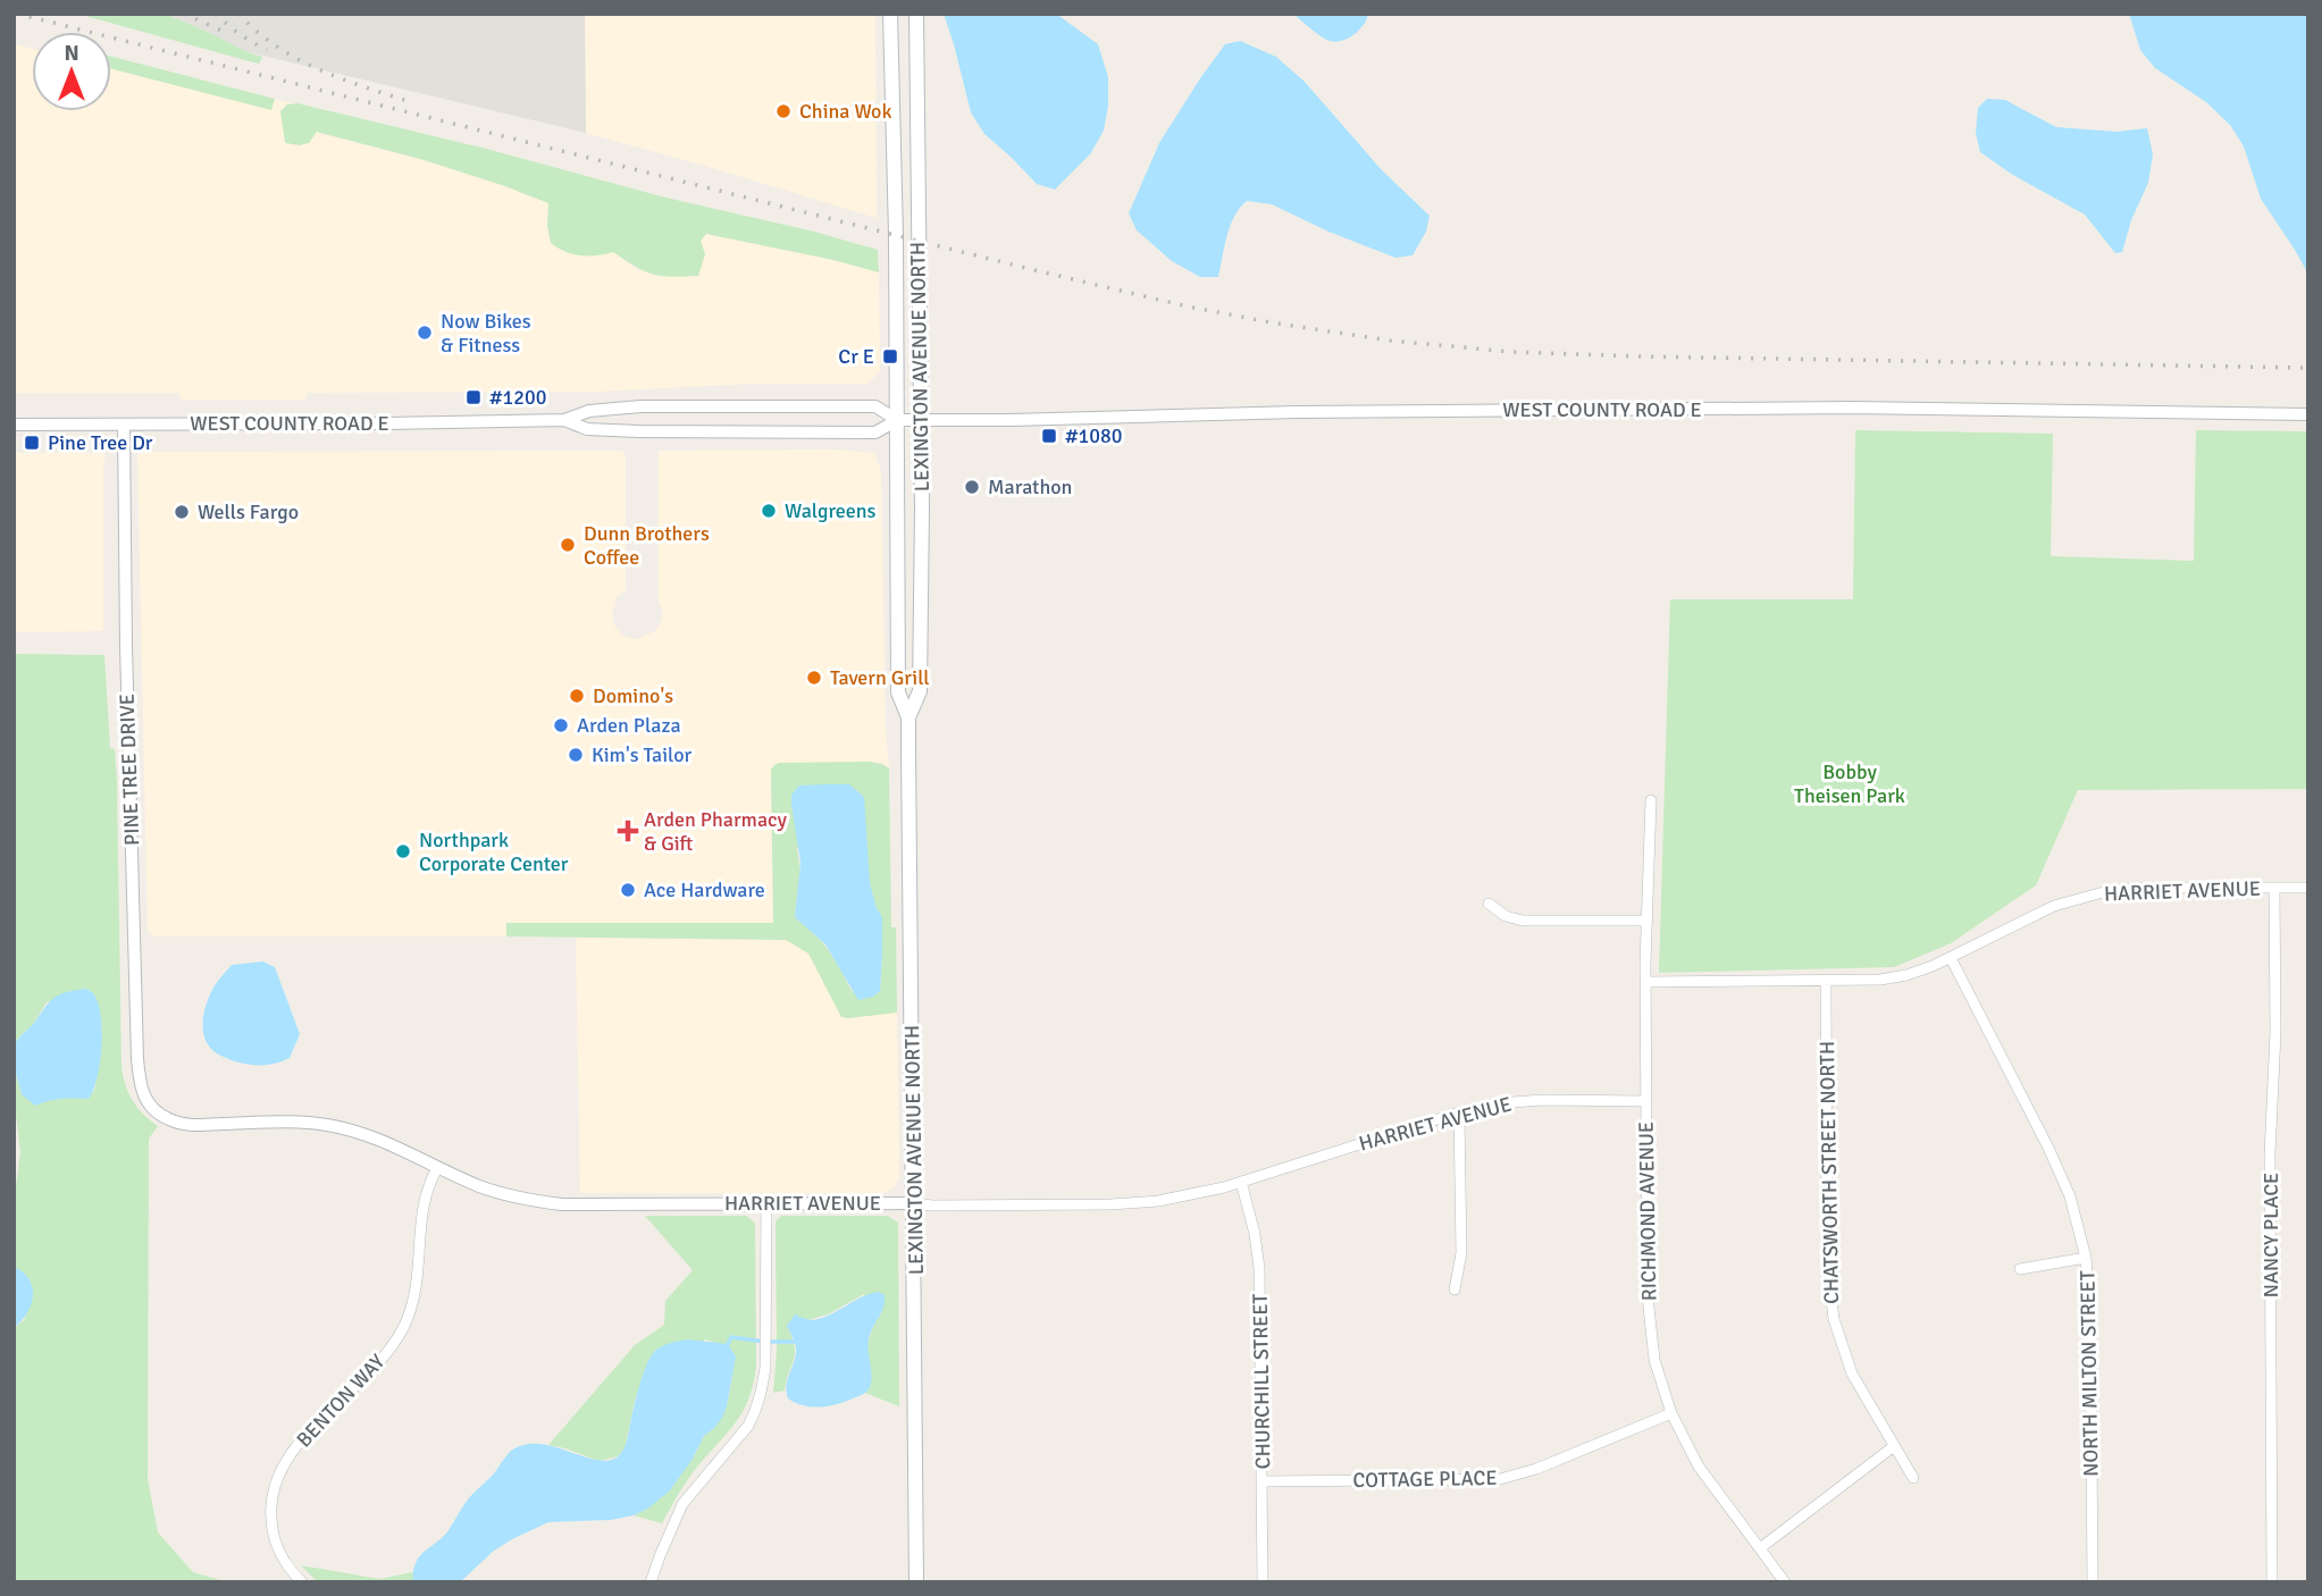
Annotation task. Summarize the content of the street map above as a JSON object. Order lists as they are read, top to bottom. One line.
{"streets":{"main road":["LEXINGTON AVENUE NORTH"],"street":["WEST COUNTY ROAD E","PINE TREE DRIVE","HARRIET AVENUE","CHATSWORTH STREET NORTH","RICHMOND AVENUE","NANCY PLACE","NORTH MILTON STREET","CHURCHILL STREET","BENTON WAY","COTTAGE PLACE"]},"crossings":[["LEXINGTON AVENUE NORTH","WEST COUNTY ROAD E"],["LEXINGTON AVENUE NORTH","HARRIET AVENUE"],["WEST COUNTY ROAD E","PINE TREE DRIVE"],["PINE TREE DRIVE","HARRIET AVENUE"],["HARRIET AVENUE","CHATSWORTH STREET NORTH"],["HARRIET AVENUE","RICHMOND AVENUE"],["HARRIET AVENUE","NANCY PLACE"],["HARRIET AVENUE","NORTH MILTON STREET"],["HARRIET AVENUE","CHURCHILL STREET"],["HARRIET AVENUE","BENTON WAY"],["RICHMOND AVENUE","COTTAGE PLACE"],["CHURCHILL STREET","COTTAGE PLACE"]],"parks":["Bobby Theisen Park"],"places":{"other":["China Wok","Now Bikes & Fitness","Marathon","Walgreens","Wells Fargo","Dunn Brothers Coffee","Tavern Grill","Domino's","Arden Plaza","Kim's Tailor","Northpark Corporate Center","Ace Hardware"],"transit":["Cr E","#1200","#1080","Pine Tree Dr"],"health":["Arden Pharmacy & Gift"]},"north":"top"}
